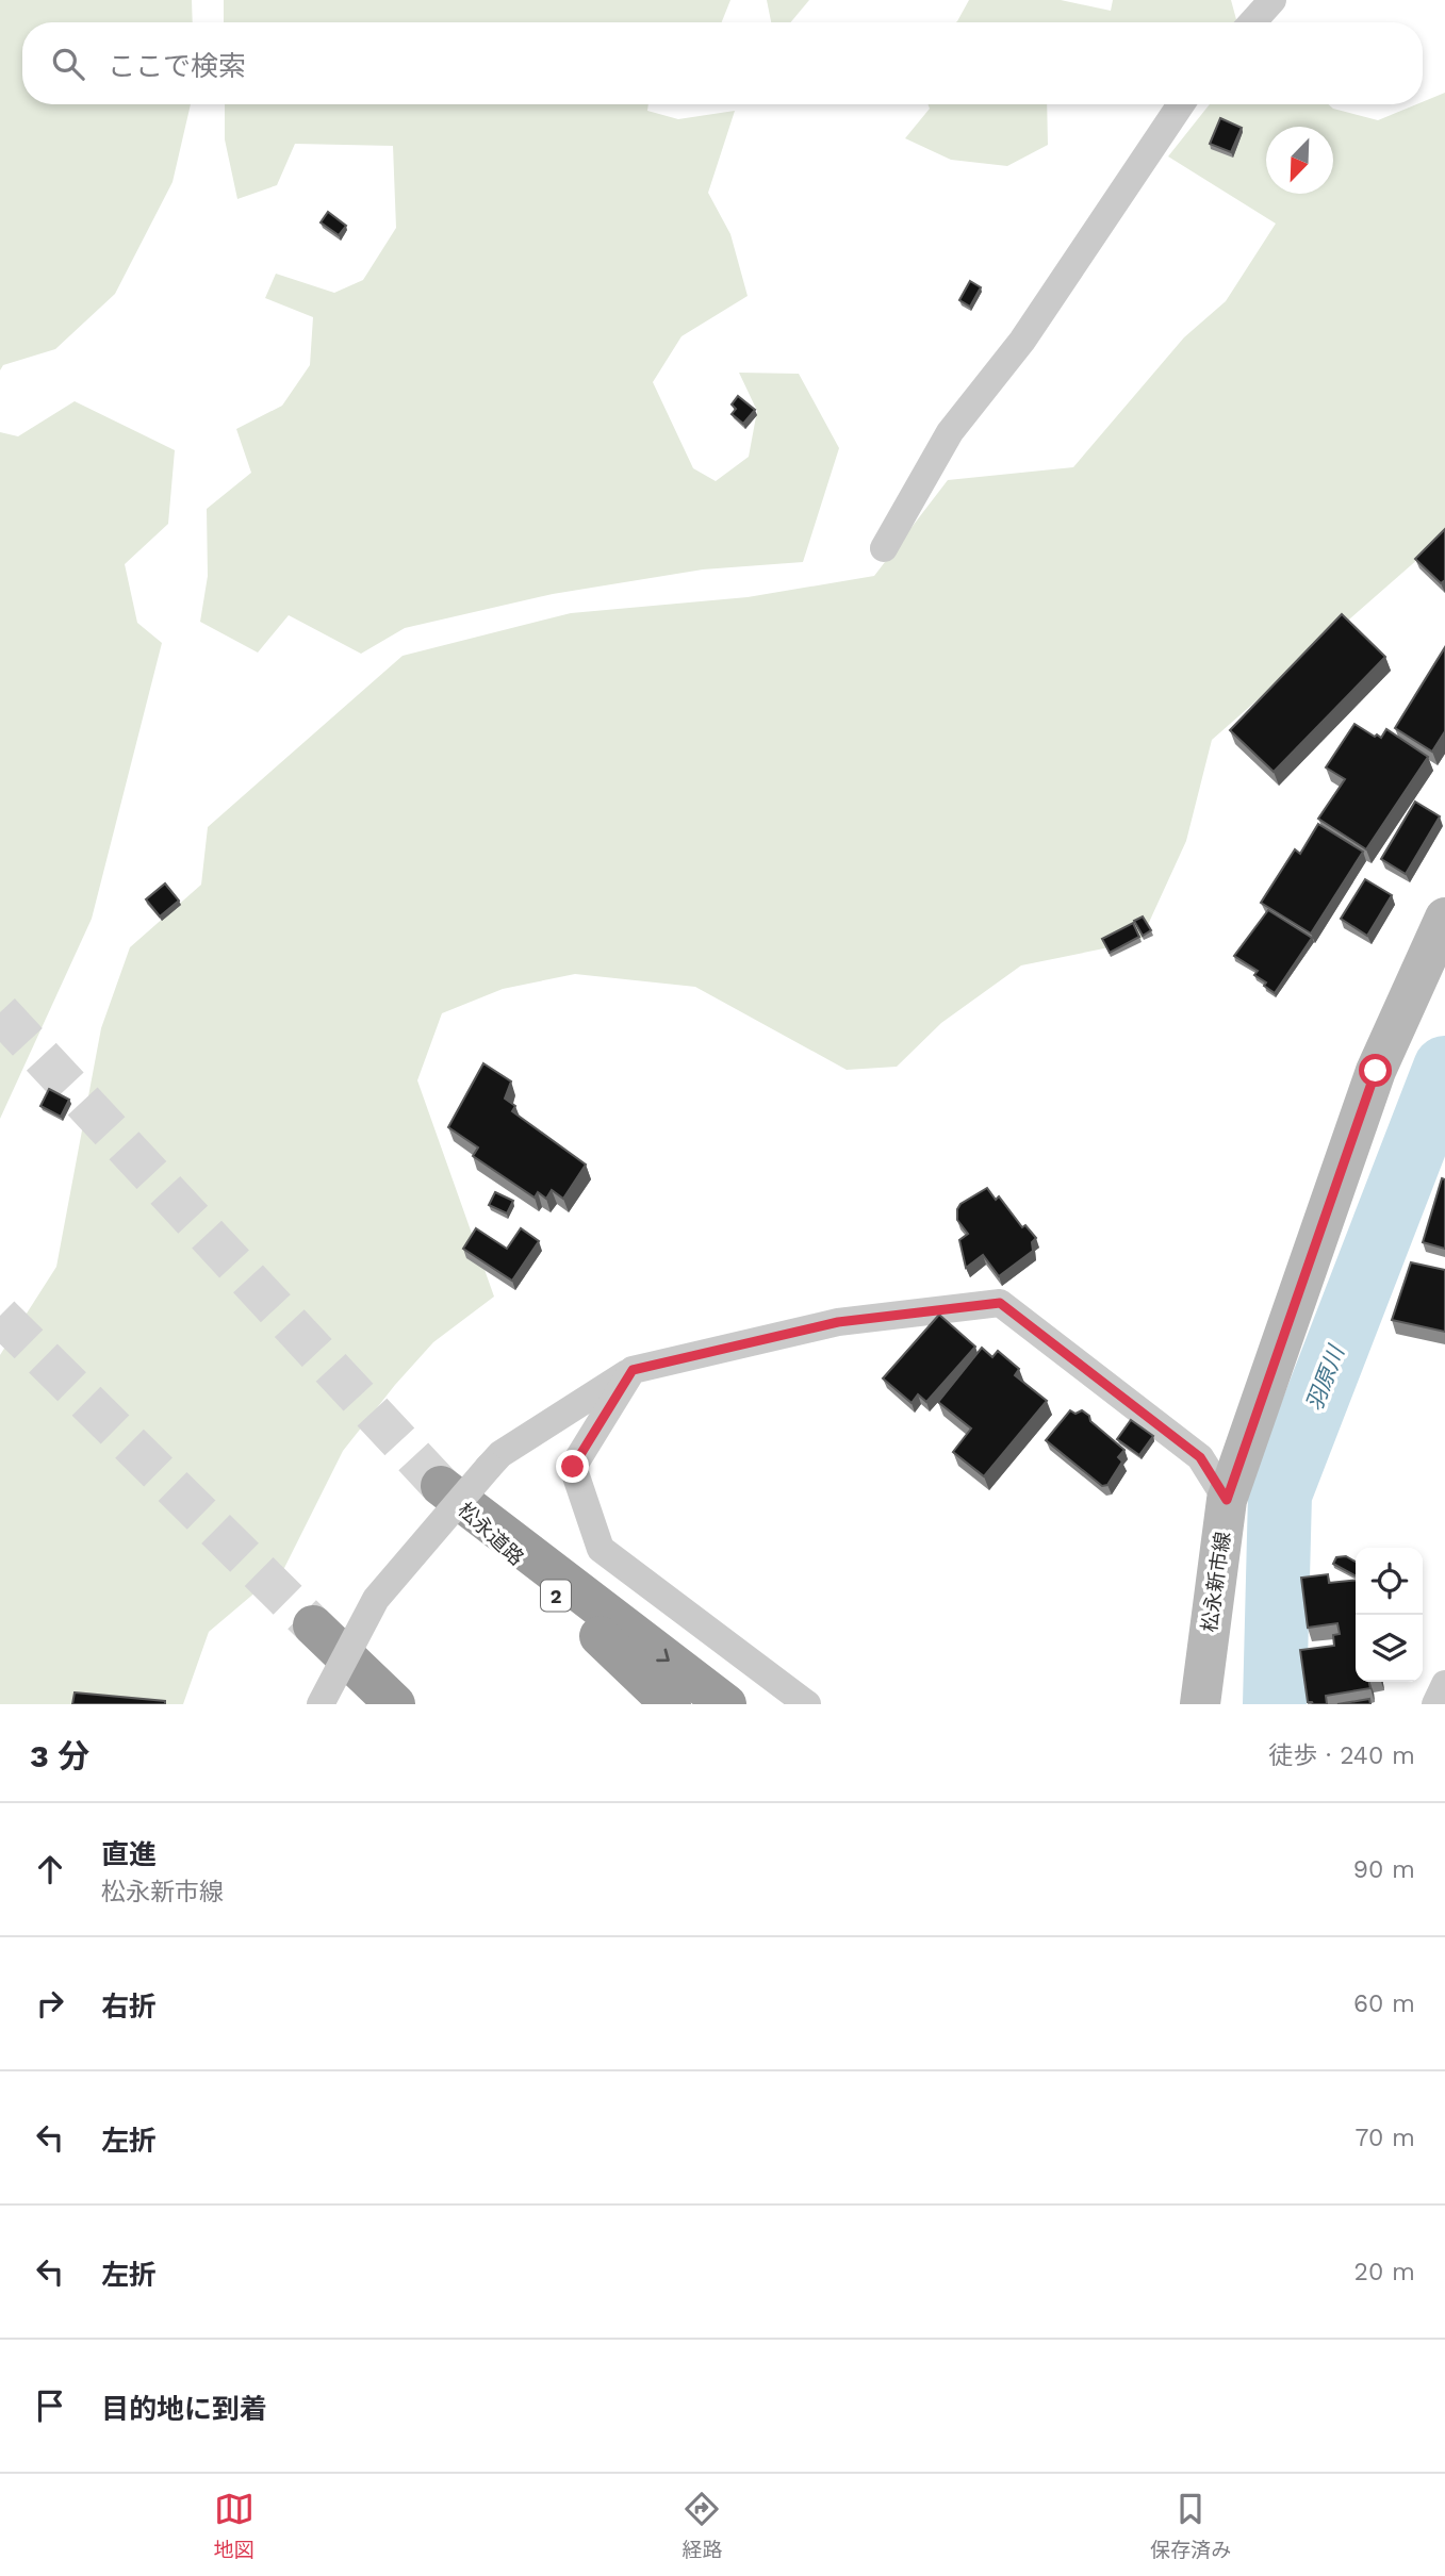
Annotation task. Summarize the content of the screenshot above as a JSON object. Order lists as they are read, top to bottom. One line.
{"streets":{"highway":["松永道路","2"],"main road":["松永新市線"]},"water":["羽原川"],"north":"bottom left","page":{"search":"ここで検索","heading":["3 分","徒歩 · 240 m"],"list":[["直進","松永新市線","90 m"],["右折","60 m"],["左折","70 m"],["左折","20 m"],"目的地に到着"],"nav":["地図","経路","保存済み"]}}
